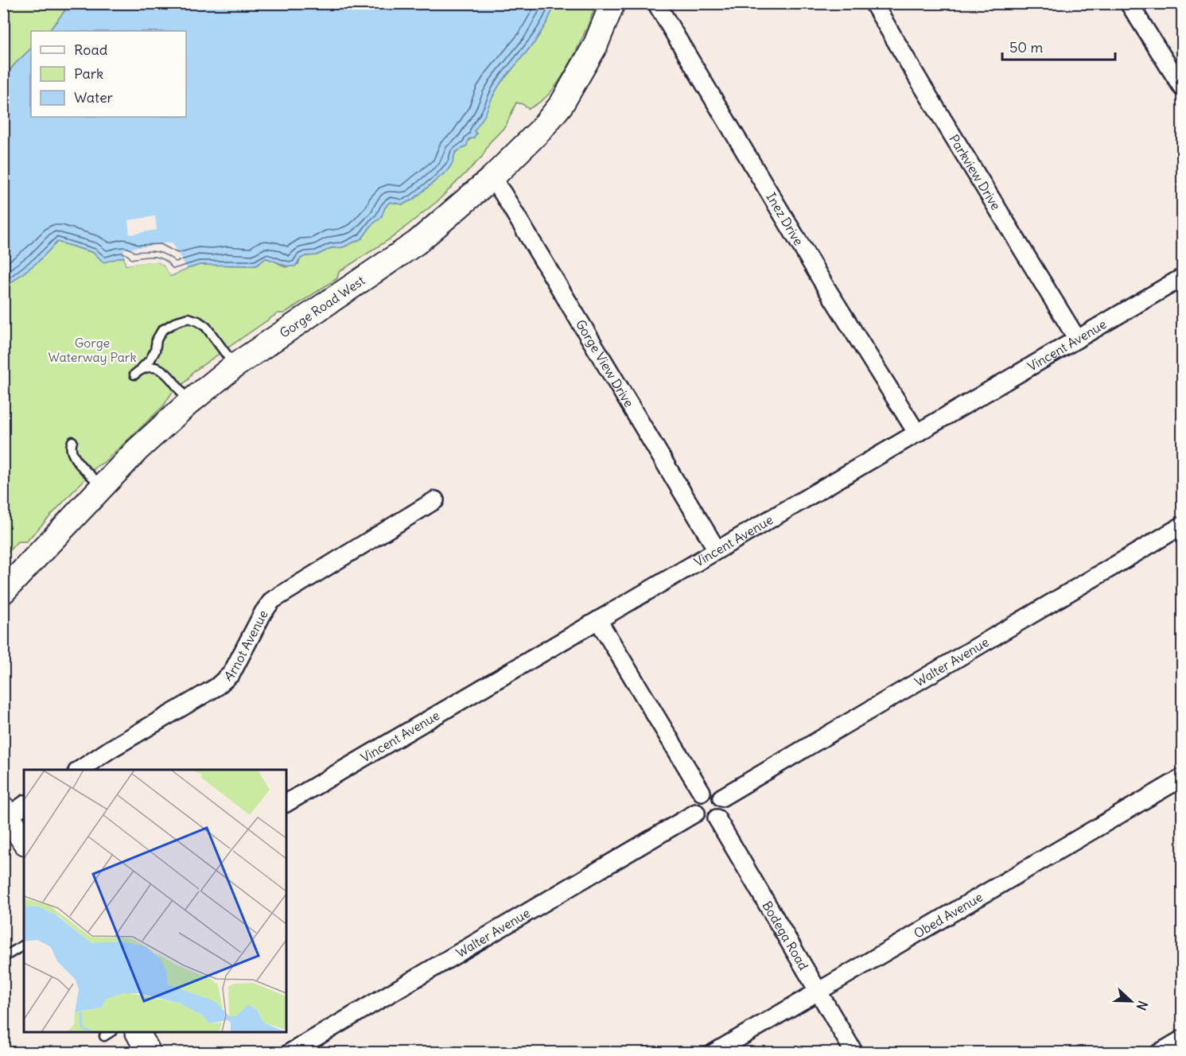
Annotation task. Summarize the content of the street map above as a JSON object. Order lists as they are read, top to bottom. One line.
{"streets":{"main road":["Gorge Road West"],"street":["Parkview Drive","Inez Drive","Vincent Avenue","Gorge View Drive","Arnot Avenue","Walter Avenue","Obed Avenue","Bodega Road"]},"crossings":[["Parkview Drive","Vincent Avenue"],["Inez Drive","Vincent Avenue"],["Gorge Road West","Gorge View Drive"],["Vincent Avenue","Gorge View Drive"],["Walter Avenue","Bodega Road"],["Obed Avenue","Bodega Road"]],"parks":["Gorge Waterway Park"],"legend":["Road","Park","Water"],"scale_bar":"50 m","north":"right"}
